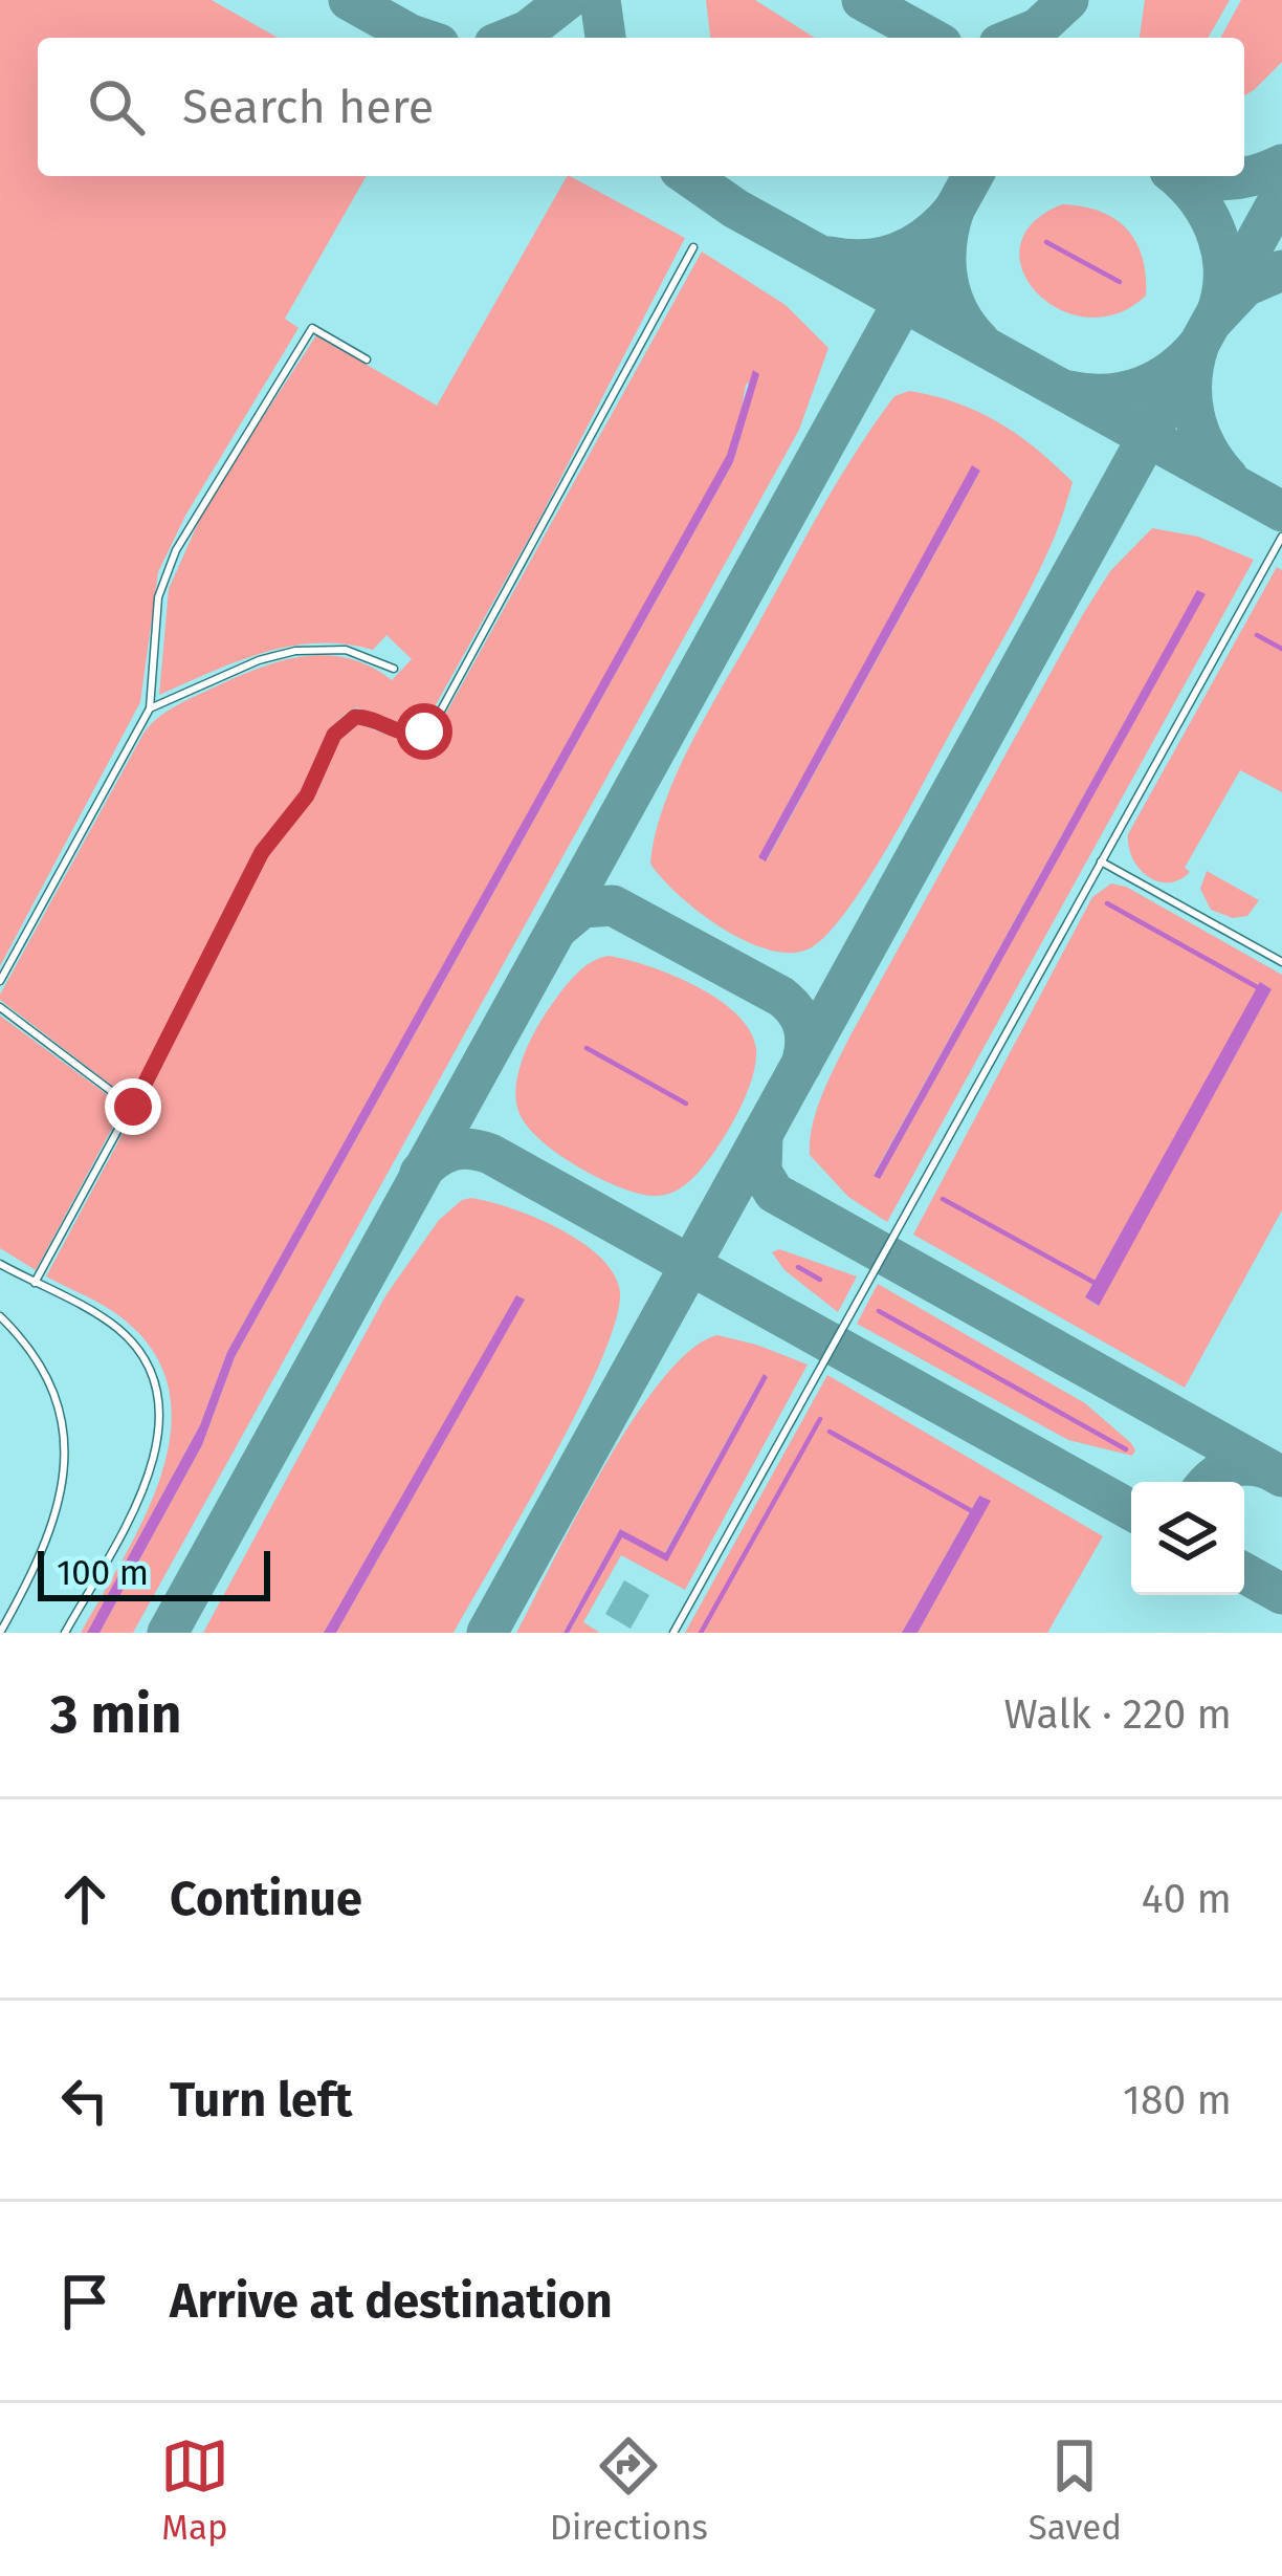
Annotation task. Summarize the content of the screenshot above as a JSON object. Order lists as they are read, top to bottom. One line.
{"scale_bar":"100 m","page":{"search":"Search here","scale":"100 m","heading":["3 min","Walk · 220 m"],"list":[["Continue","40 m"],["Turn left","180 m"],"Arrive at destination"],"nav":["Map","Directions","Saved"]}}
